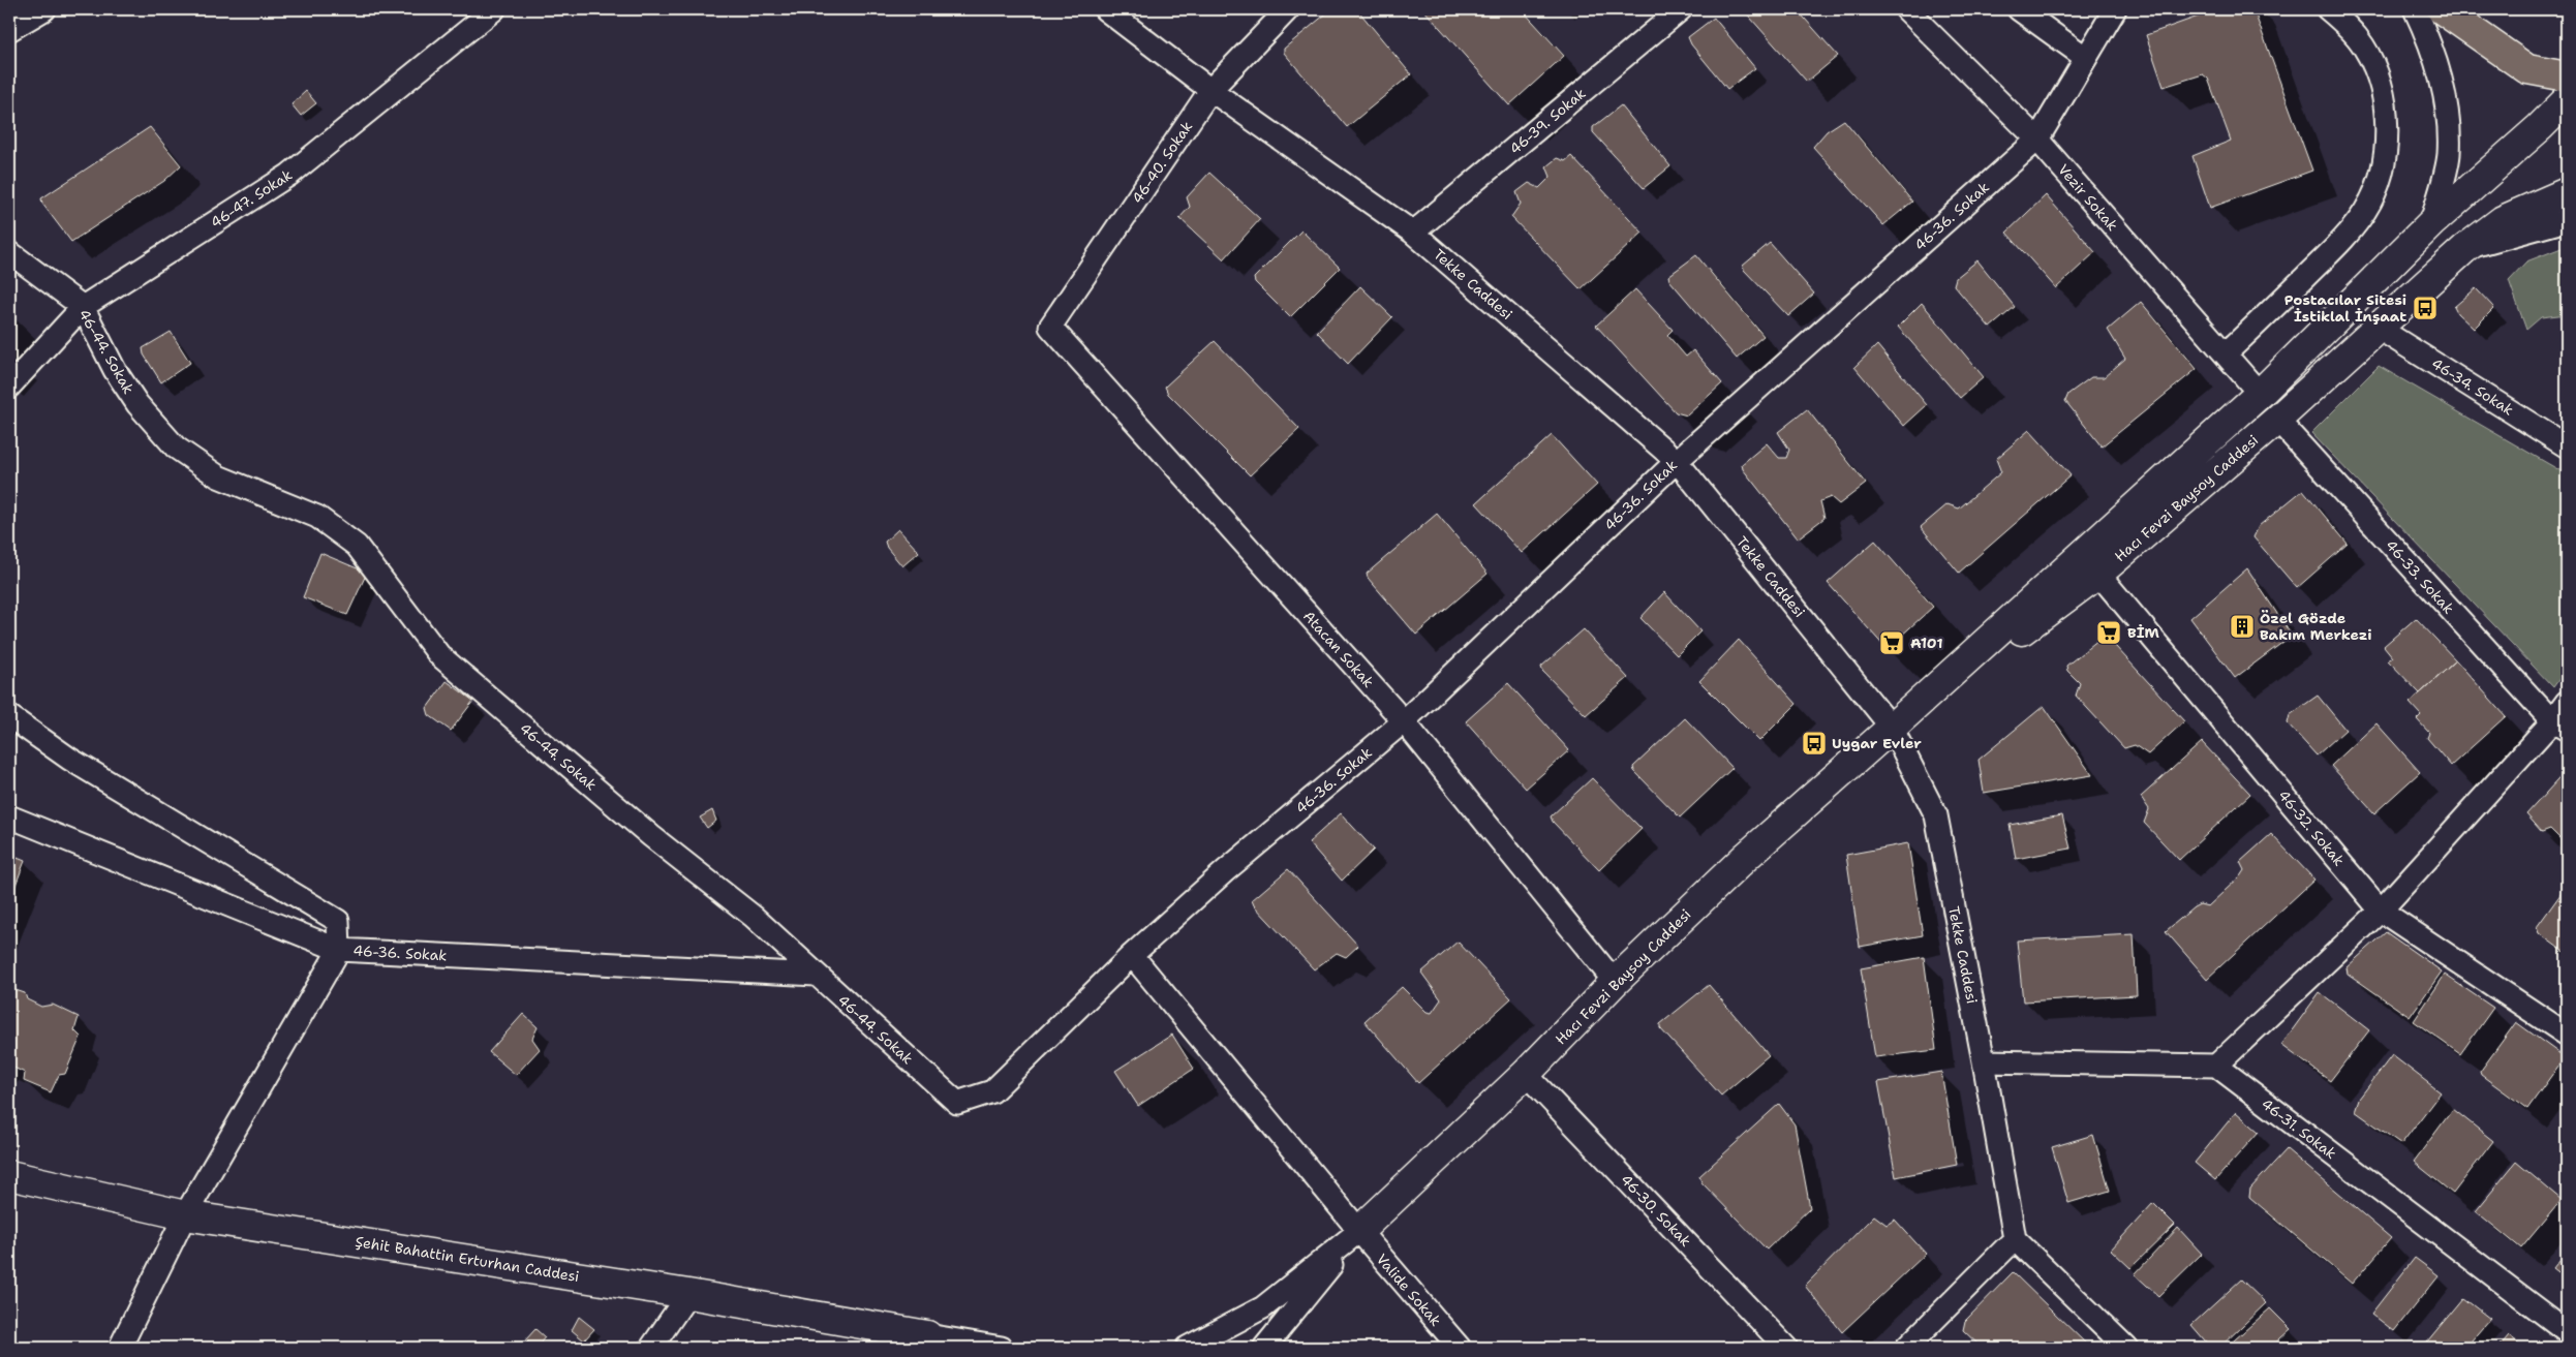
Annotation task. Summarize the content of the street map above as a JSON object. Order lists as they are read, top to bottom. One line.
{"streets":{"street":["46-39. Sokak","46-40. Sokak","Vezir Sokak","46-47. Sokak","46-36. Sokak","Tekke Caddesi","46-44. Sokak","46-34. Sokak","Hacı Fevzi Baysoy Caddesi","46-33. Sokak","Atacan Sokak","46-32. Sokak","46-31. Sokak","46-30. Sokak","Şehit Bahattin Erturhan Caddesi","Valide Sokak"]},"crossings":[["46-39. Sokak","Tekke Caddesi"],["46-40. Sokak","Tekke Caddesi"],["46-40. Sokak","Atacan Sokak"],["Vezir Sokak","46-36. Sokak"],["Vezir Sokak","Hacı Fevzi Baysoy Caddesi"],["46-47. Sokak","46-44. Sokak"],["46-36. Sokak","Tekke Caddesi"],["46-36. Sokak","46-44. Sokak"],["46-36. Sokak","Atacan Sokak"],["46-36. Sokak","Valide Sokak"],["Tekke Caddesi","Hacı Fevzi Baysoy Caddesi"],["46-44. Sokak","Valide Sokak"],["46-34. Sokak","Hacı Fevzi Baysoy Caddesi"],["Hacı Fevzi Baysoy Caddesi","46-33. Sokak"],["Hacı Fevzi Baysoy Caddesi","Atacan Sokak"],["Hacı Fevzi Baysoy Caddesi","46-32. Sokak"],["Hacı Fevzi Baysoy Caddesi","46-30. Sokak"],["Hacı Fevzi Baysoy Caddesi","Valide Sokak"]],"places":{"bus stop":["Postacılar Sitesi İstiklal İnşaat","Uygar Evler"],"building":["Özel Gözde Bakım Merkezi"],"supermarket":["BİM","A101"]}}
